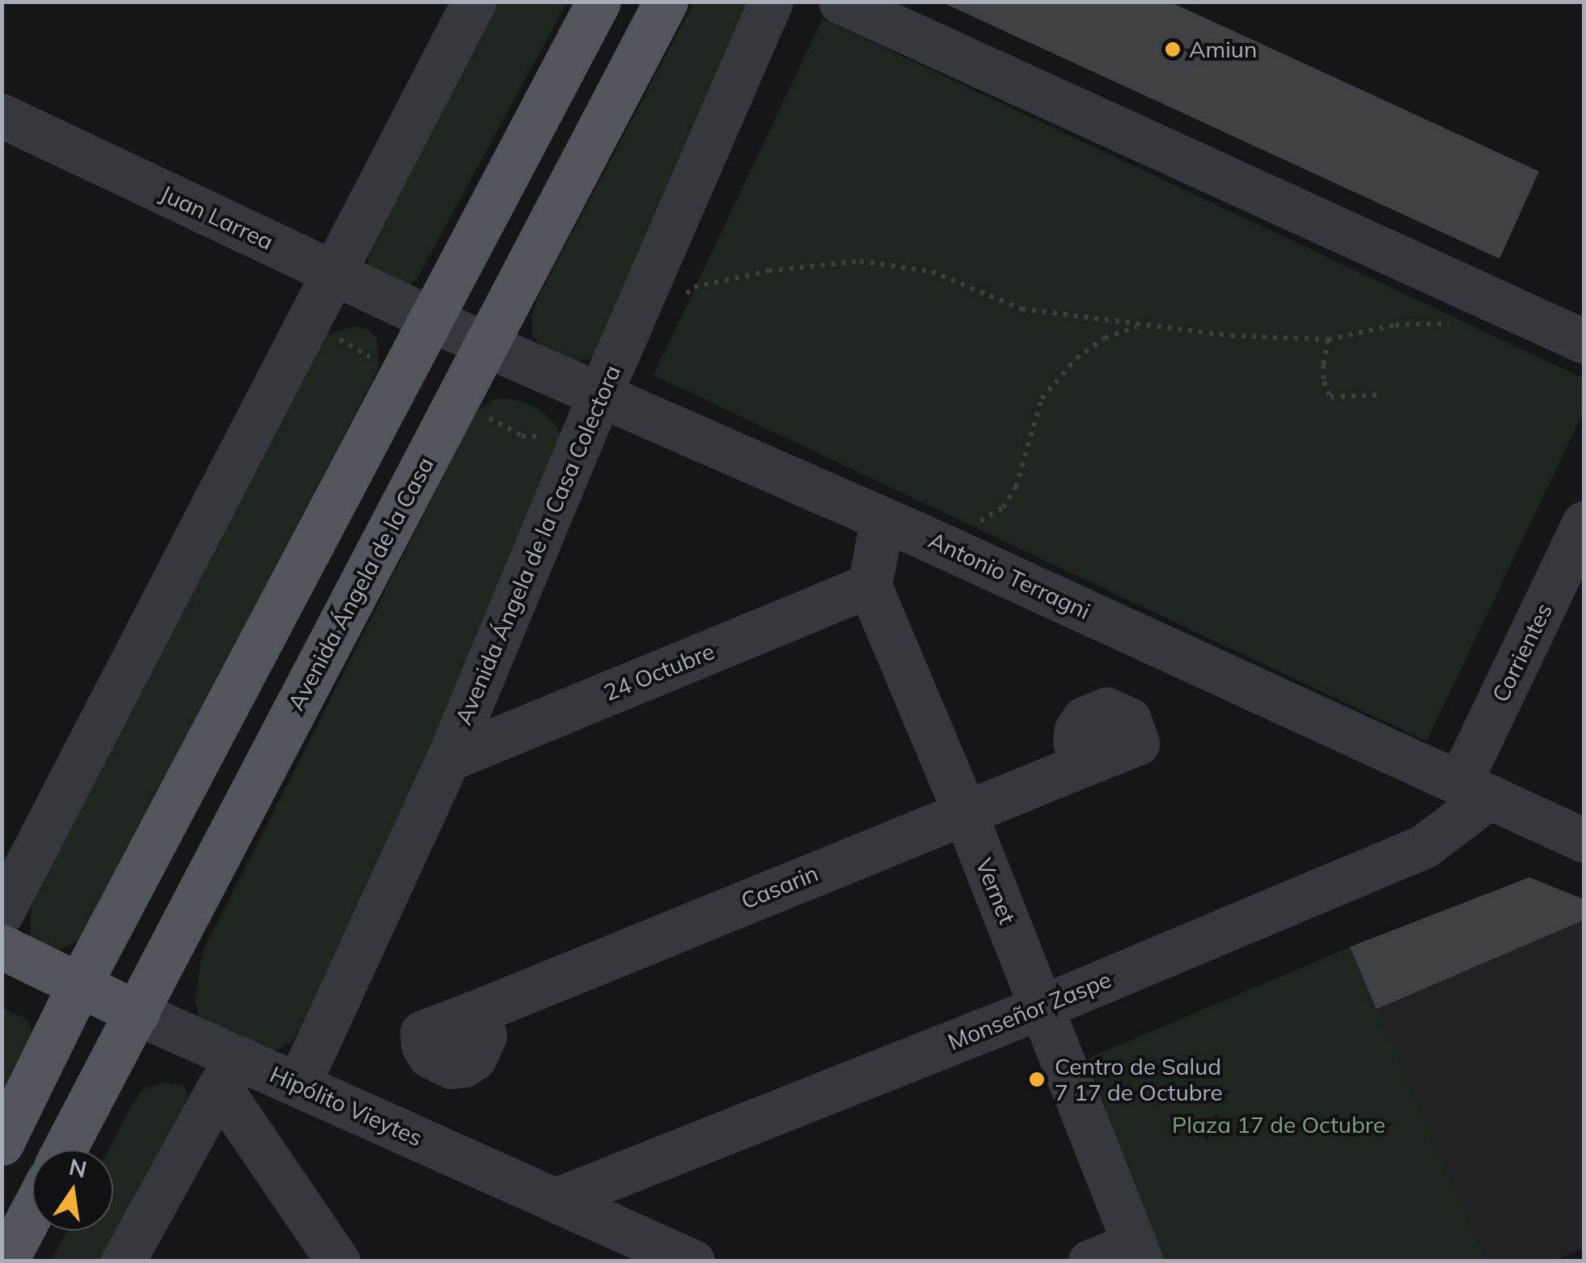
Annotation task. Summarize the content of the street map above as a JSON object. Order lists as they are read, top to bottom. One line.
{"streets":{"main road":["Avenida Ángela de la Casa","Hipólito Vieytes"],"street":["Juan Larrea","Avenida Ángela de la Casa Colectora","Antonio Terragni","Corrientes","24 Octubre","Casarin","Vernet","Monseñor Zaspe"]},"crossings":[["Juan Larrea","Antonio Terragni"],["Avenida Ángela de la Casa Colectora","Antonio Terragni"],["Avenida Ángela de la Casa Colectora","24 Octubre"],["Avenida Ángela de la Casa Colectora","Hipólito Vieytes"],["Antonio Terragni","Avenida Ángela de la Casa"],["Antonio Terragni","Corrientes"],["Antonio Terragni","Monseñor Zaspe"],["Avenida Ángela de la Casa","Hipólito Vieytes"],["Corrientes","Monseñor Zaspe"],["24 Octubre","Vernet"],["Casarin","Vernet"],["Vernet","Monseñor Zaspe"],["Monseñor Zaspe","Hipólito Vieytes"]],"parks":["Plaza 17 de Octubre"],"places":["Amiun","Centro de Salud 7 17 de Octubre"],"north":"top"}
